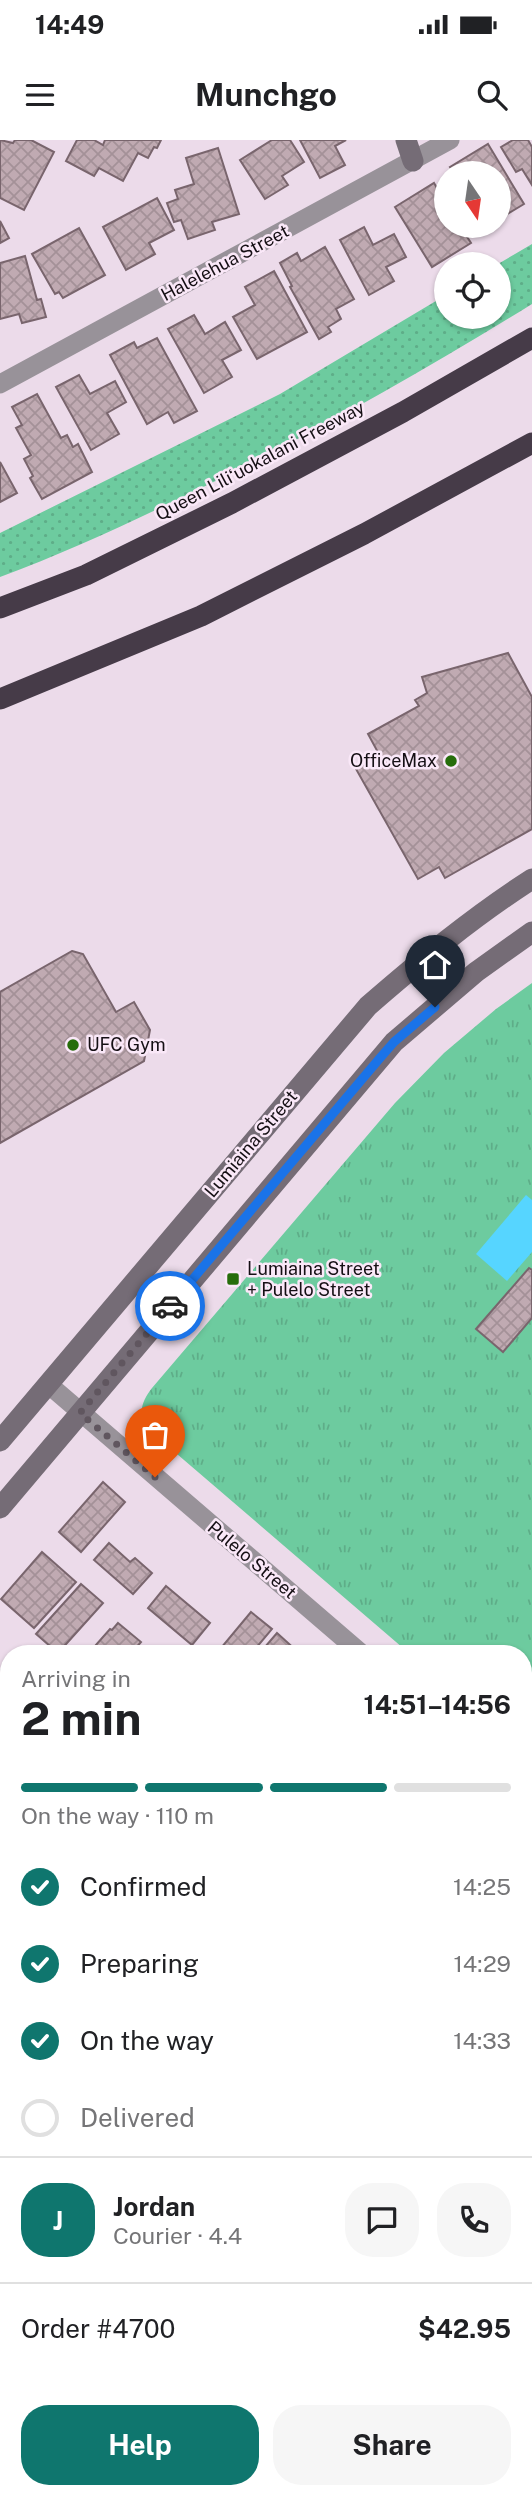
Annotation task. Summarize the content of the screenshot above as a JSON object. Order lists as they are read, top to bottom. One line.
{"streets":{"highway":["Queen Liliʻuokalani Freeway"],"main road":["Lumiaina Street"],"street":["Halelehua Street","Pulelo Street"]},"crossings":[["Lumiaina Street","Pulelo Street"]],"places":{"other":["OfficeMax","UFC Gym"],"transit":["Lumiaina Street + Pulelo Street"]},"north":"bottom","page":{"status":"14:49","header":"Munchgo","heading":["2 min","Arriving in","14:51–14:56"],"panel":["Jordan","Courier · 4.4","Order #4700","$42.95"],"bar":"On the way · 110 m","list":[["Confirmed","14:25"],["Preparing","14:29"],["On the way","14:33"],"Delivered"],"round":"J","buttons":["Help","Share"]}}
